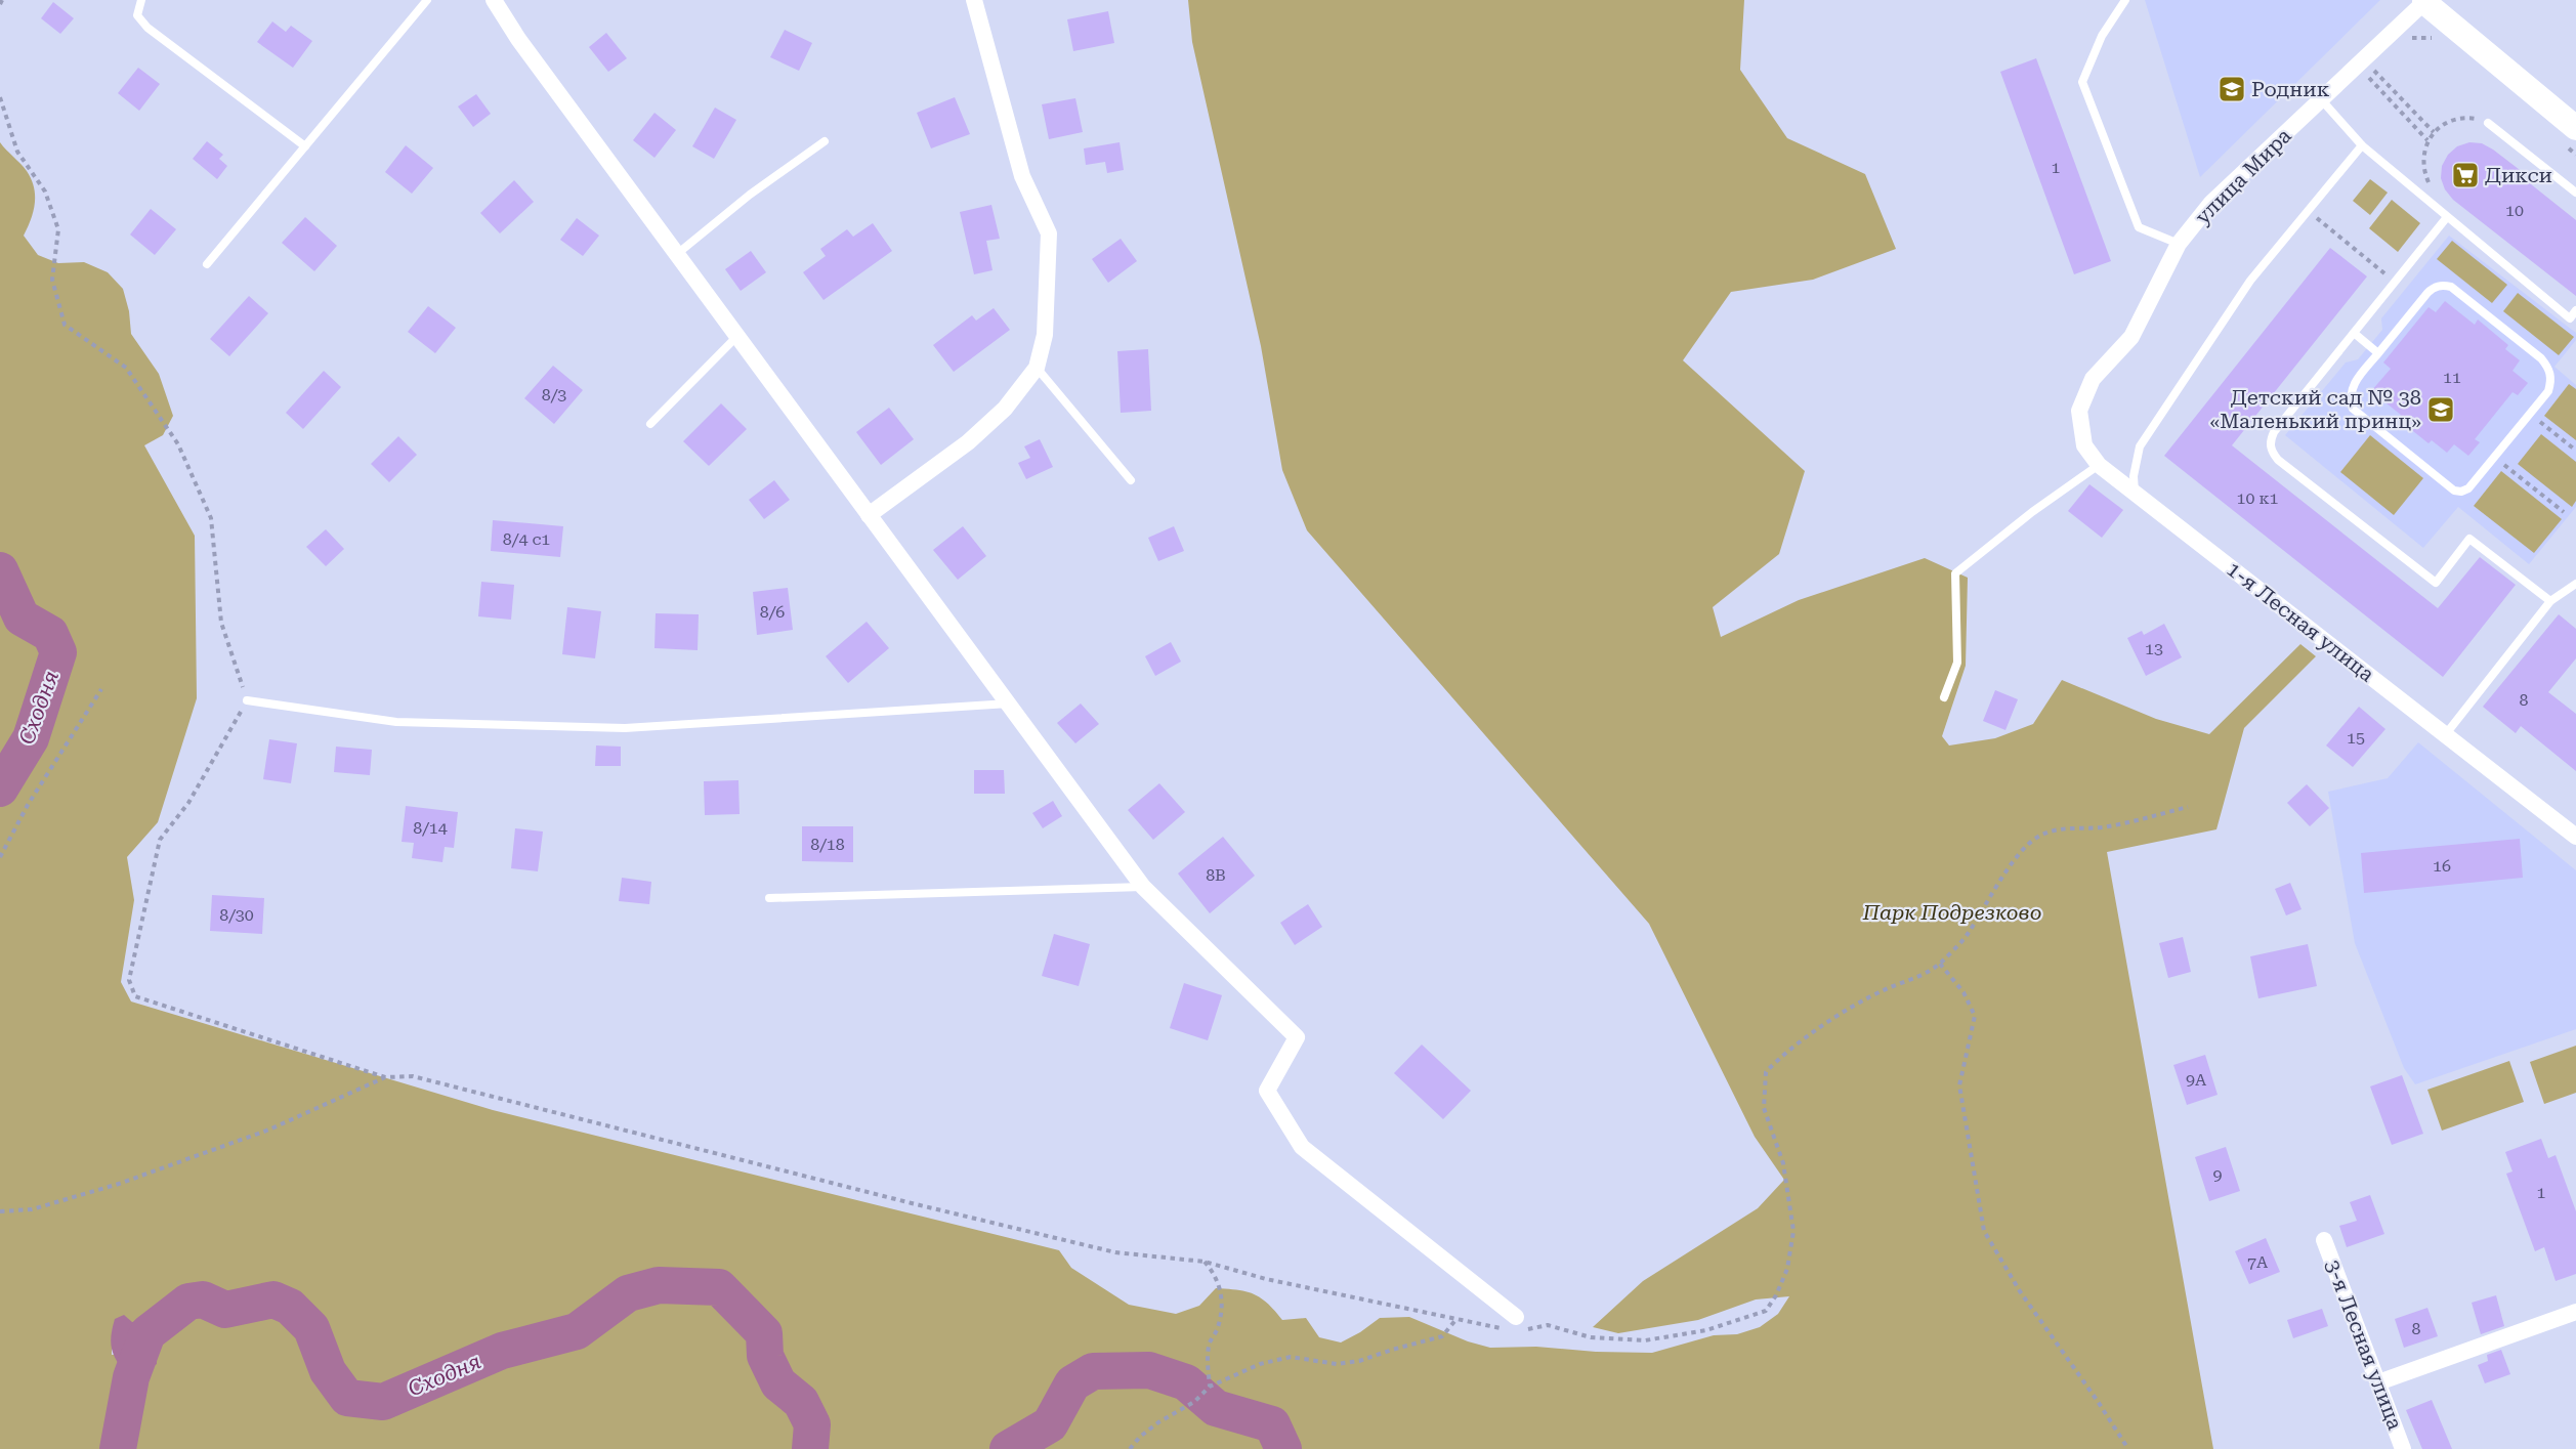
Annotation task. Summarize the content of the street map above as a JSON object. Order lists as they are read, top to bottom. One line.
{"streets":{"street":["улица Мира","1-я Лесная улица","3-я Лесная улица"]},"crossings":[["улица Мира","1-я Лесная улица"]],"water":["Сходня"],"parks":["Парк Подрезково"],"places":{"school or university":["Родник","Детский сад № 38 «Маленький принц»"],"supermarket":["Дикси"]},"house_numbers":["1","10","11","8/3","10 к1","8/4 с1","8/6","13","8","15","8/14","8/18","16","8В","8/30","9А","9","1","7А","8"]}
